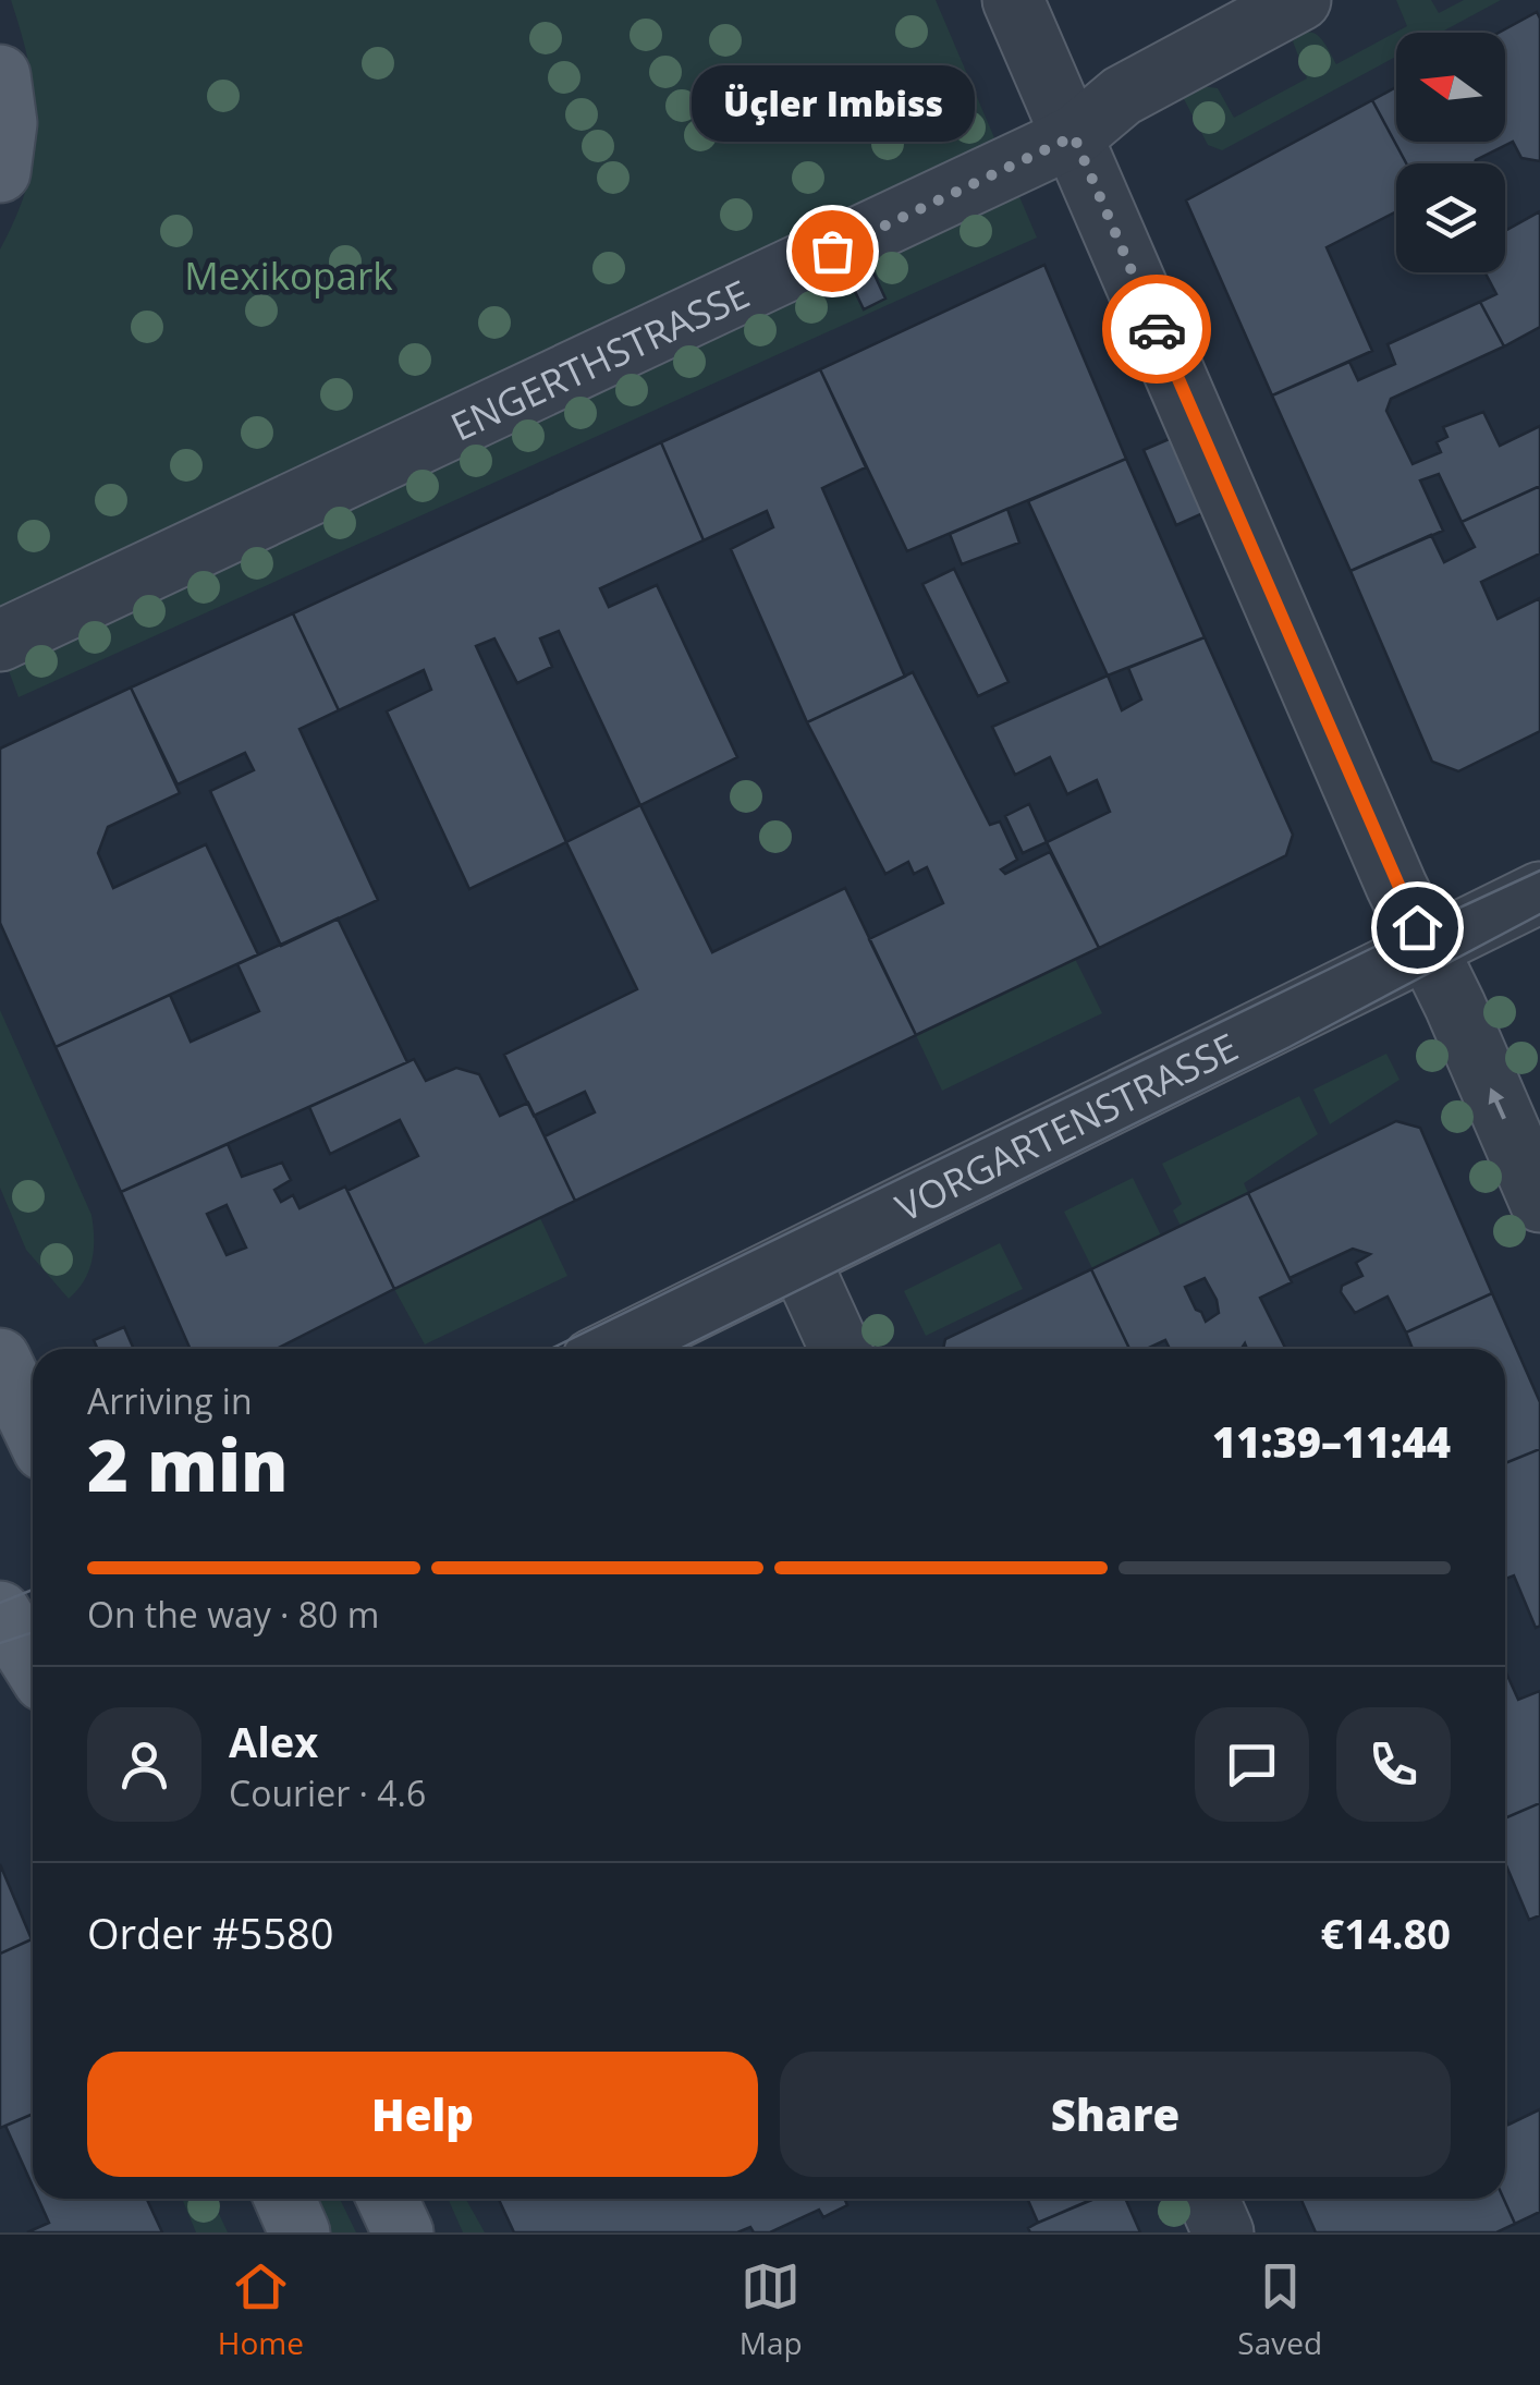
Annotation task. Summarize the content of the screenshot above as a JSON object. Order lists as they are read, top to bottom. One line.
{"streets":{"street":["ENGERTHSTRASSE","VORGARTENSTRASSE"]},"parks":["Mexikopark"],"places":["Üçler Imbiss"],"north":"left","page":{"bubble":"Üçler Imbiss","heading":["2 min","Arriving in","11:39–11:44"],"panel":["Alex","Courier · 4.6","Order #5580","€14.80"],"bar":"On the way · 80 m","buttons":["Help","Share"],"tabs":["Home","Map","Saved"]}}
